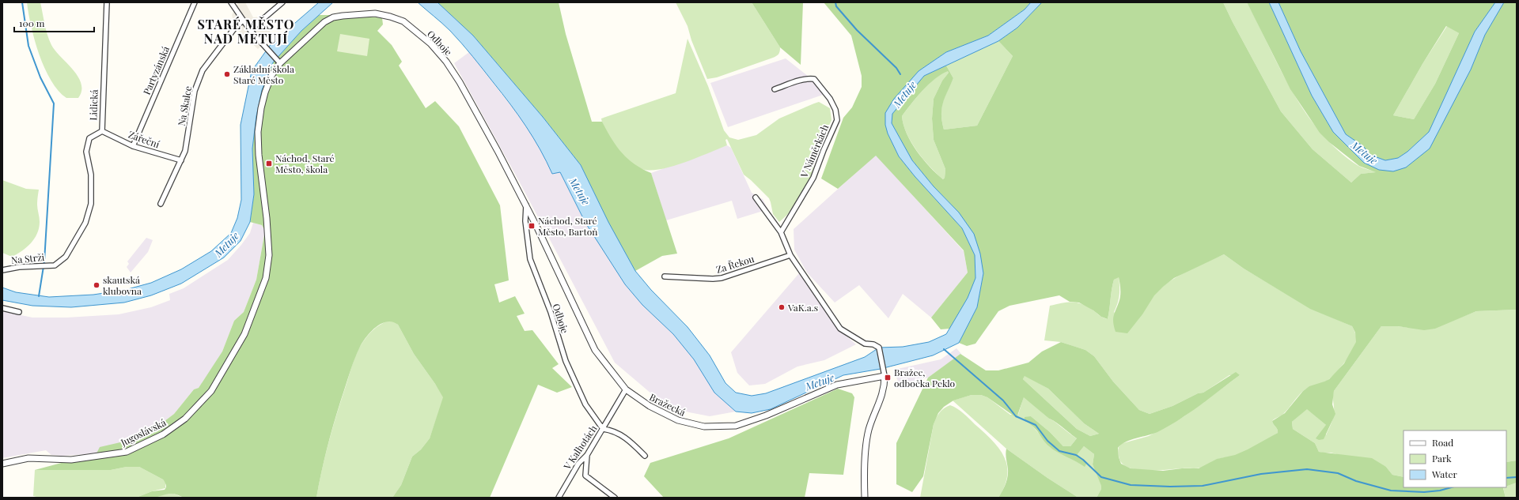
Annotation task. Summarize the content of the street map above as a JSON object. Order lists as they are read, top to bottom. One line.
{"streets":{"street":["Odboje","Partyzánská","Lidická","Na Skalce","Zářeční","V Náměrkách","Na Strži","Za Řekou","Bražecká","Jugoslávská","V Kalhotách"]},"crossings":[["Odboje","Bražecká"],["Odboje","Jugoslávská"],["Odboje","V Kalhotách"],["Partyzánská","Zářeční"],["Lidická","Zářeční"],["Lidická","Na Strži"],["Na Skalce","Zářeční"],["Bražecká","V Kalhotách"]],"districts":["STARÉ MĚSTO NAD METUJÍ"],"water":["Metuje"],"places":{"other":["Základní škola Staré Město","skautská klubovna","VaK.a.s"],"transit":["Náchod, Staré Město, škola","Náchod, Staré Město, Bartoň","Bražec, odbočka Peklo"]},"legend":["Road","Park","Water"],"scale_bar":"100 m"}
